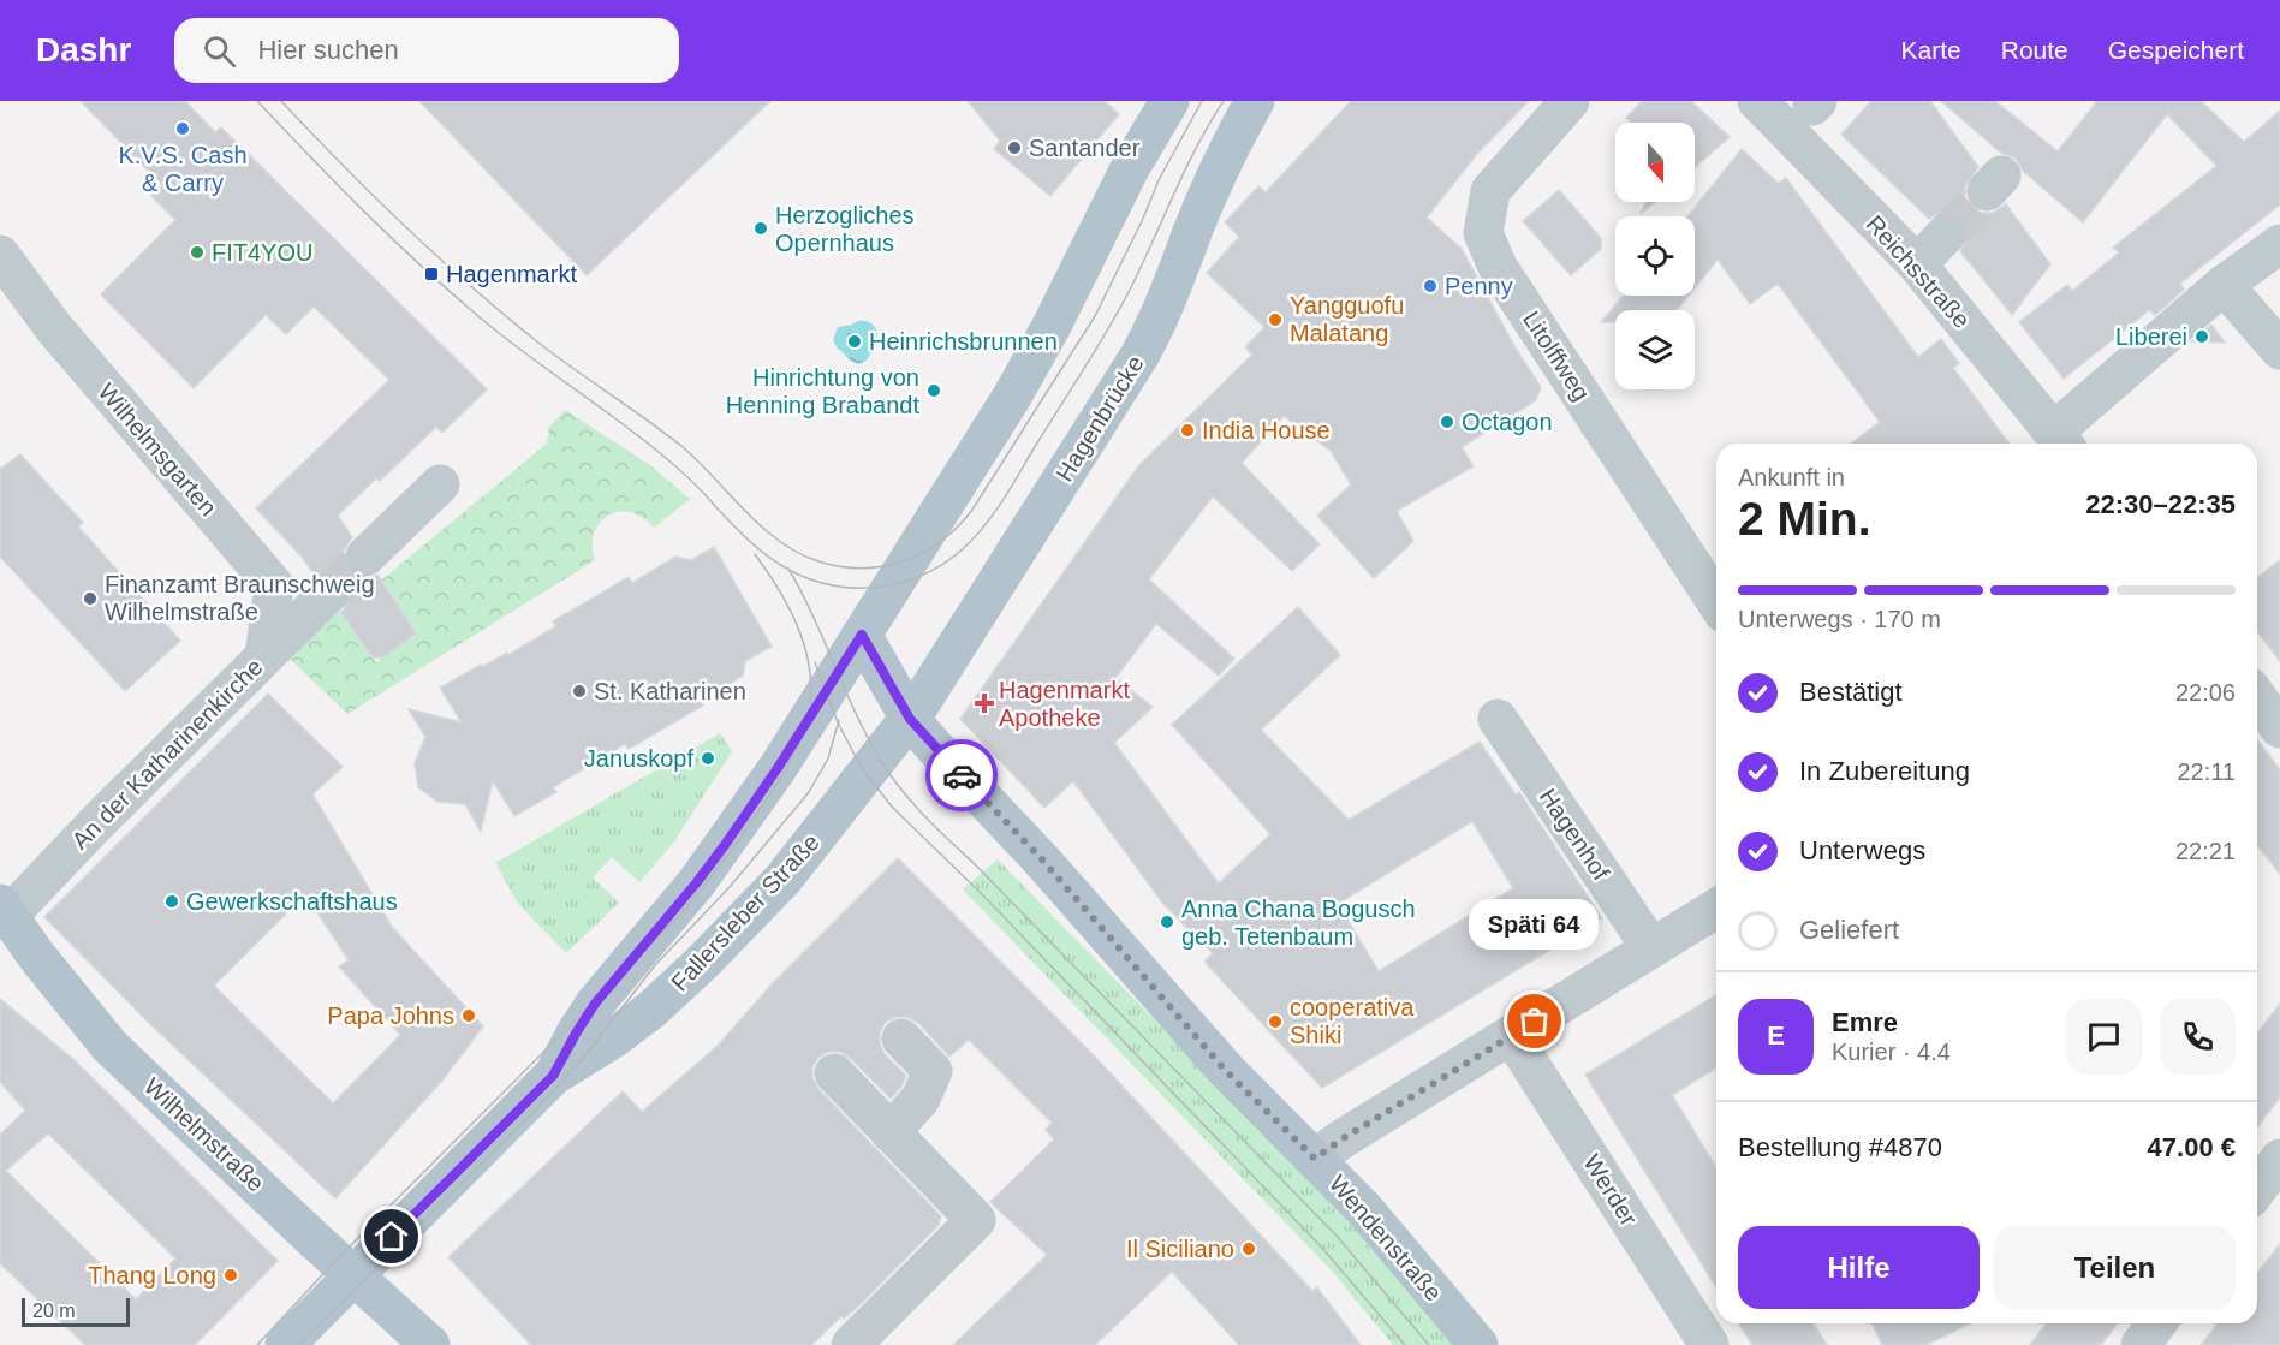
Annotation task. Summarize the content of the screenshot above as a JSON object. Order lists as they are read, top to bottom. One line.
{"streets":{"main road":["Hagenbrücke","Fallersleber Straße","Wilhelmstraße","Wendenstraße"],"street":["Reichsstraße","Litolffweg","Wilhelmsgarten","An der Katharinenkirche","Hagenhof","Werder"]},"crossings":[["Hagenbrücke","Fallersleber Straße"],["Hagenbrücke","Wendenstraße"],["Wilhelmsgarten","An der Katharinenkirche"],["An der Katharinenkirche","Wilhelmstraße"],["Fallersleber Straße","Wilhelmstraße"],["Fallersleber Straße","Wendenstraße"]],"places":{"other":["K.V.S. Cash & Carry","Santander","Herzogliches Opernhaus","FIT4YOU","Penny","Yangguofu Malatang","Liberei","Heinrichsbrunnen","Hinrichtung von Henning Brabandt","Octagon","India House","Finanzamt Braunschweig Wilhelmstraße","St. Katharinen","Januskopf","Gewerkschaftshaus","Anna Chana Bogusch geb. Tetenbaum","Papa Johns","cooperativa Shiki","Späti 64","Il Siciliano","Thang Long"],"transit":["Hagenmarkt"],"health":["Hagenmarkt Apotheke"]},"scale_bar":"20 m","north":"bottom","page":{"header":"Dashr","search":"Hier suchen","nav":["Karte","Route","Gespeichert"],"heading":["2 Min.","Ankunft in","22:30–22:35"],"panel":["Emre","Kurier · 4.4","Bestellung #4870","47.00 €"],"bar":"Unterwegs · 170 m","list":[["Bestätigt","22:06"],["In Zubereitung","22:11"],["Unterwegs","22:21"],"Geliefert"],"bubble":"Späti 64","round":"E","buttons":["Hilfe","Teilen"],"scale":"20 m"}}
